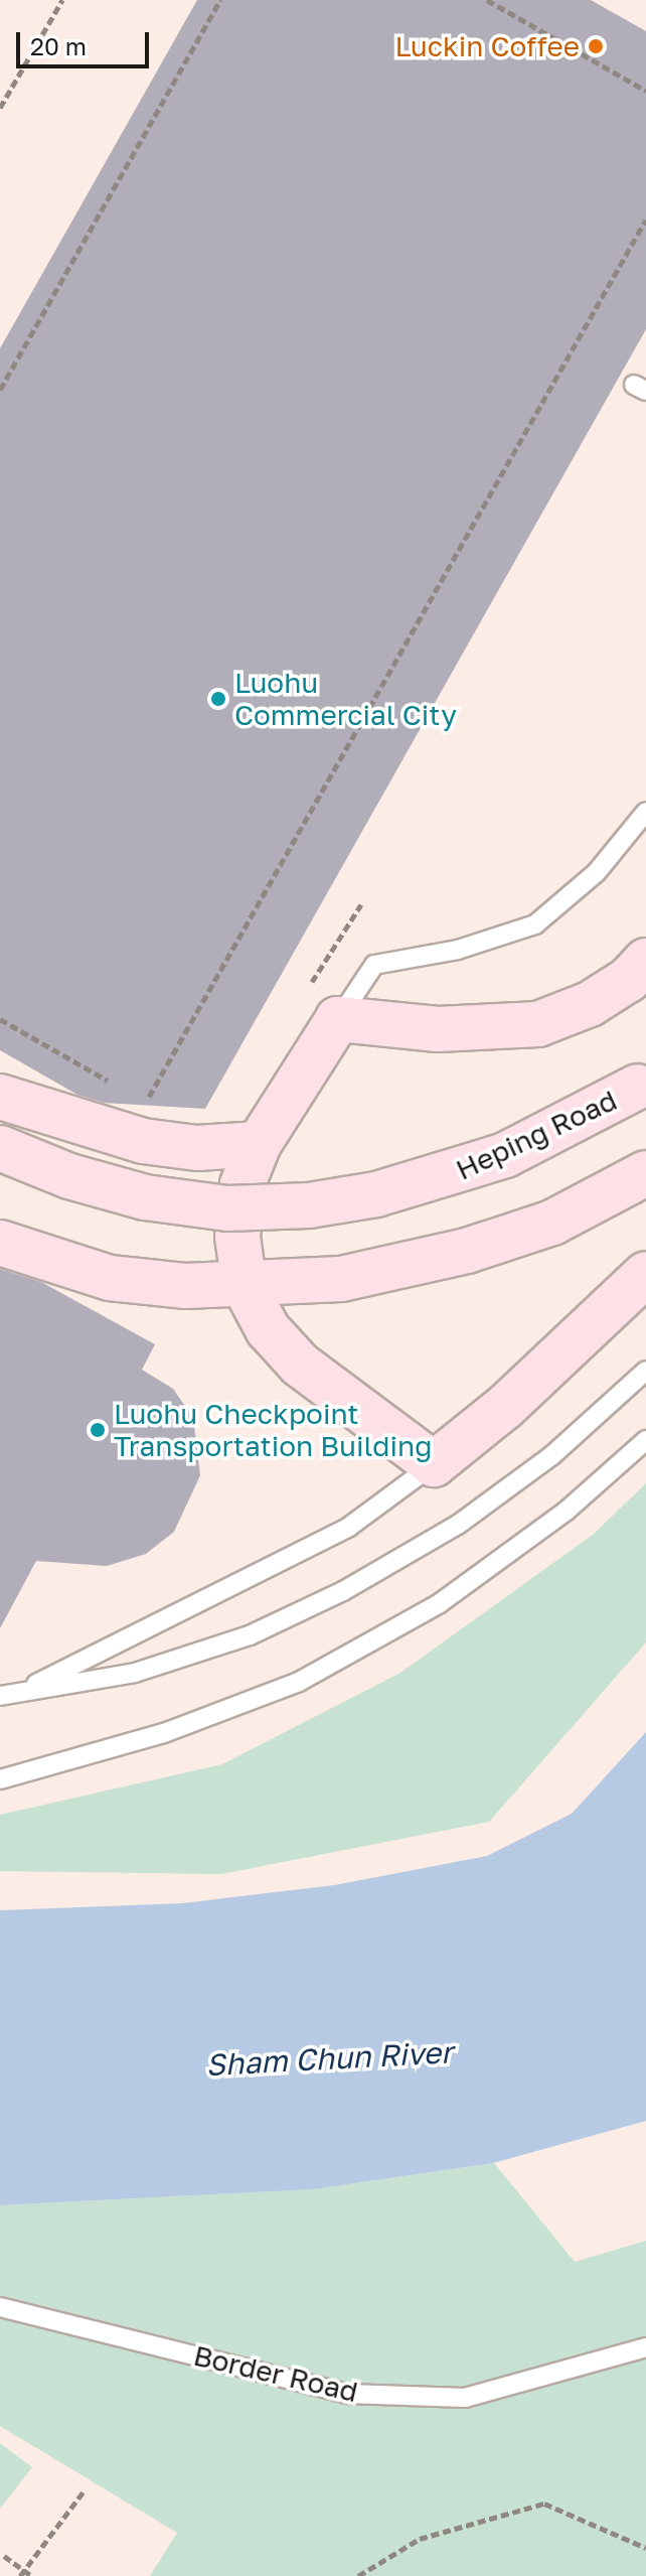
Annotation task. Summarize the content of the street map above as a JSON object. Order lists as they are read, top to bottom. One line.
{"streets":{"main road":["Heping Road"],"lane":["Border Road"]},"water":["Sham Chun River"],"places":["Luckin Coffee","Luohu Commercial City","Luohu Checkpoint Transportation Building"],"scale_bar":"20 m"}
